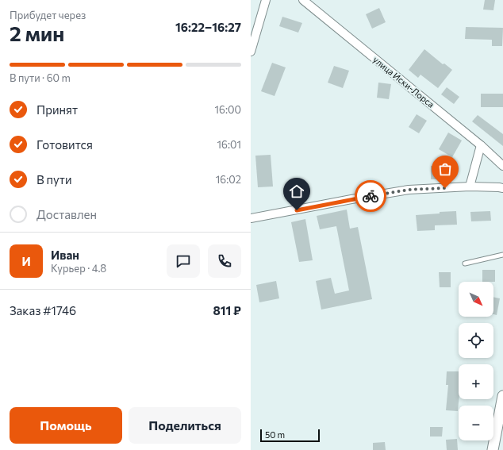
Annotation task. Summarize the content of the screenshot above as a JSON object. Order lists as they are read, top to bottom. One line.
{"streets":{"street":["улица Иски-Лорса"]},"scale_bar":"50 m","north":"bottom right","page":{"heading":["2 мин","Прибудет через","16:22–16:27"],"panel":["Иван","Курьер · 4.8","Заказ #1746","811 ₽"],"bar":"В пути · 60 m","list":[["Принят","16:00"],["Готовится","16:01"],["В пути","16:02"],"Доставлен"],"round":"И","map_buttons":["+","−"],"buttons":["Помощь","Поделиться"],"scale":"50 m"}}
